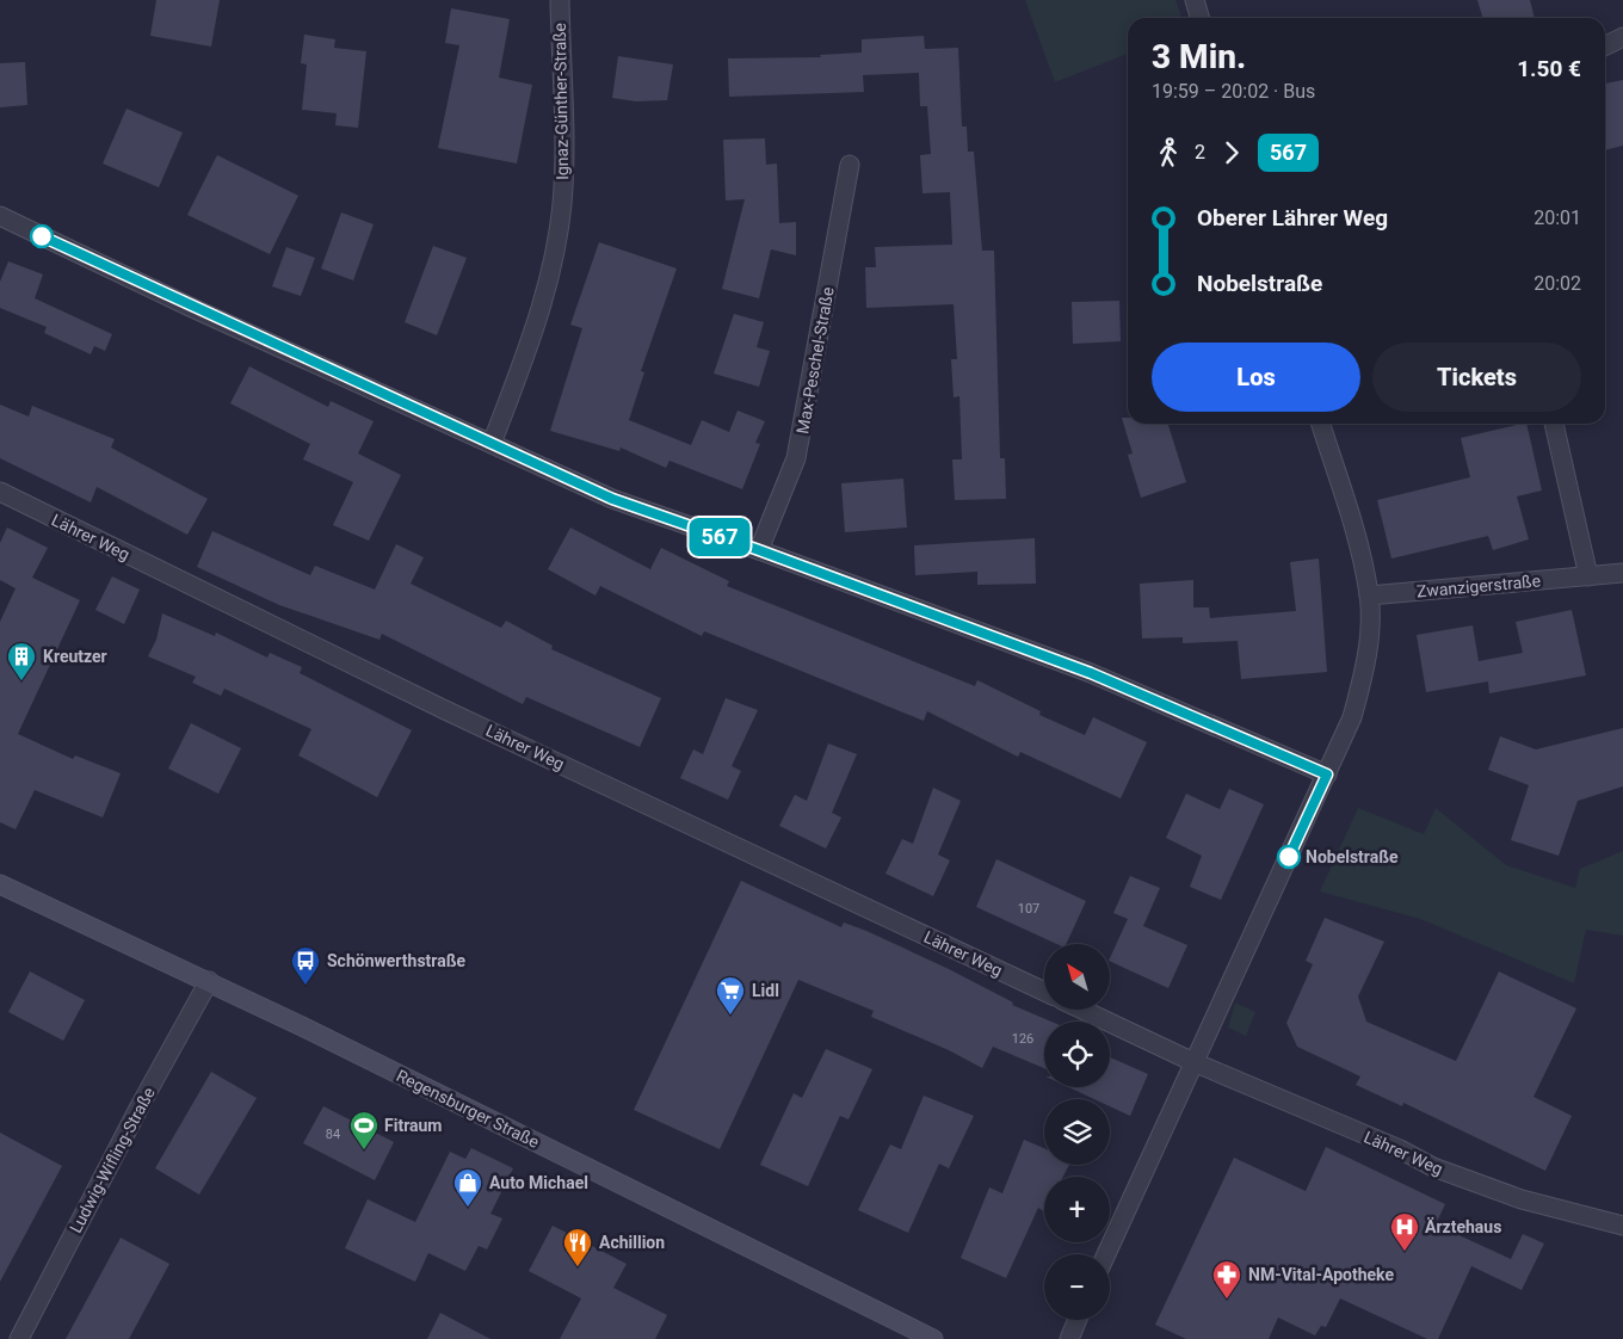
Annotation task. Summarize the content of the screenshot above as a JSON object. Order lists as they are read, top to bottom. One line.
{"streets":{"main road":["Regensburger Straße"],"street":["Ignaz-Günther-Straße","Max-Peschel-Straße","Lährer Weg","Zwanzigerstraße","Ludwig-Wifling-Straße"]},"crossings":[["Regensburger Straße","Ludwig-Wifling-Straße"]],"places":{"building":["Kreutzer"],"other":["Nobelstraße"],"bus stop":["Schönwerthstraße"],"supermarket":["Lidl"],"sports":["Fitraum"],"shop":["Auto Michael"],"hospital":["Ärztehaus"],"restaurant":["Achillion"],"pharmacy":["NM-Vital-Apotheke"]},"lines":["bus line 567"],"house_numbers":["107","126","84"],"north":"top left","page":{"on_map":"567","heading":["3 Min.","19:59 – 20:02 · Bus","1.50 €"],"legs":["2","567"],"list":[{"name":"Oberer Lährer Weg","value":"20:01"},{"name":"Nobelstraße","value":"20:02"}],"buttons":["Los","Tickets"],"map_buttons":["+","−"]}}
